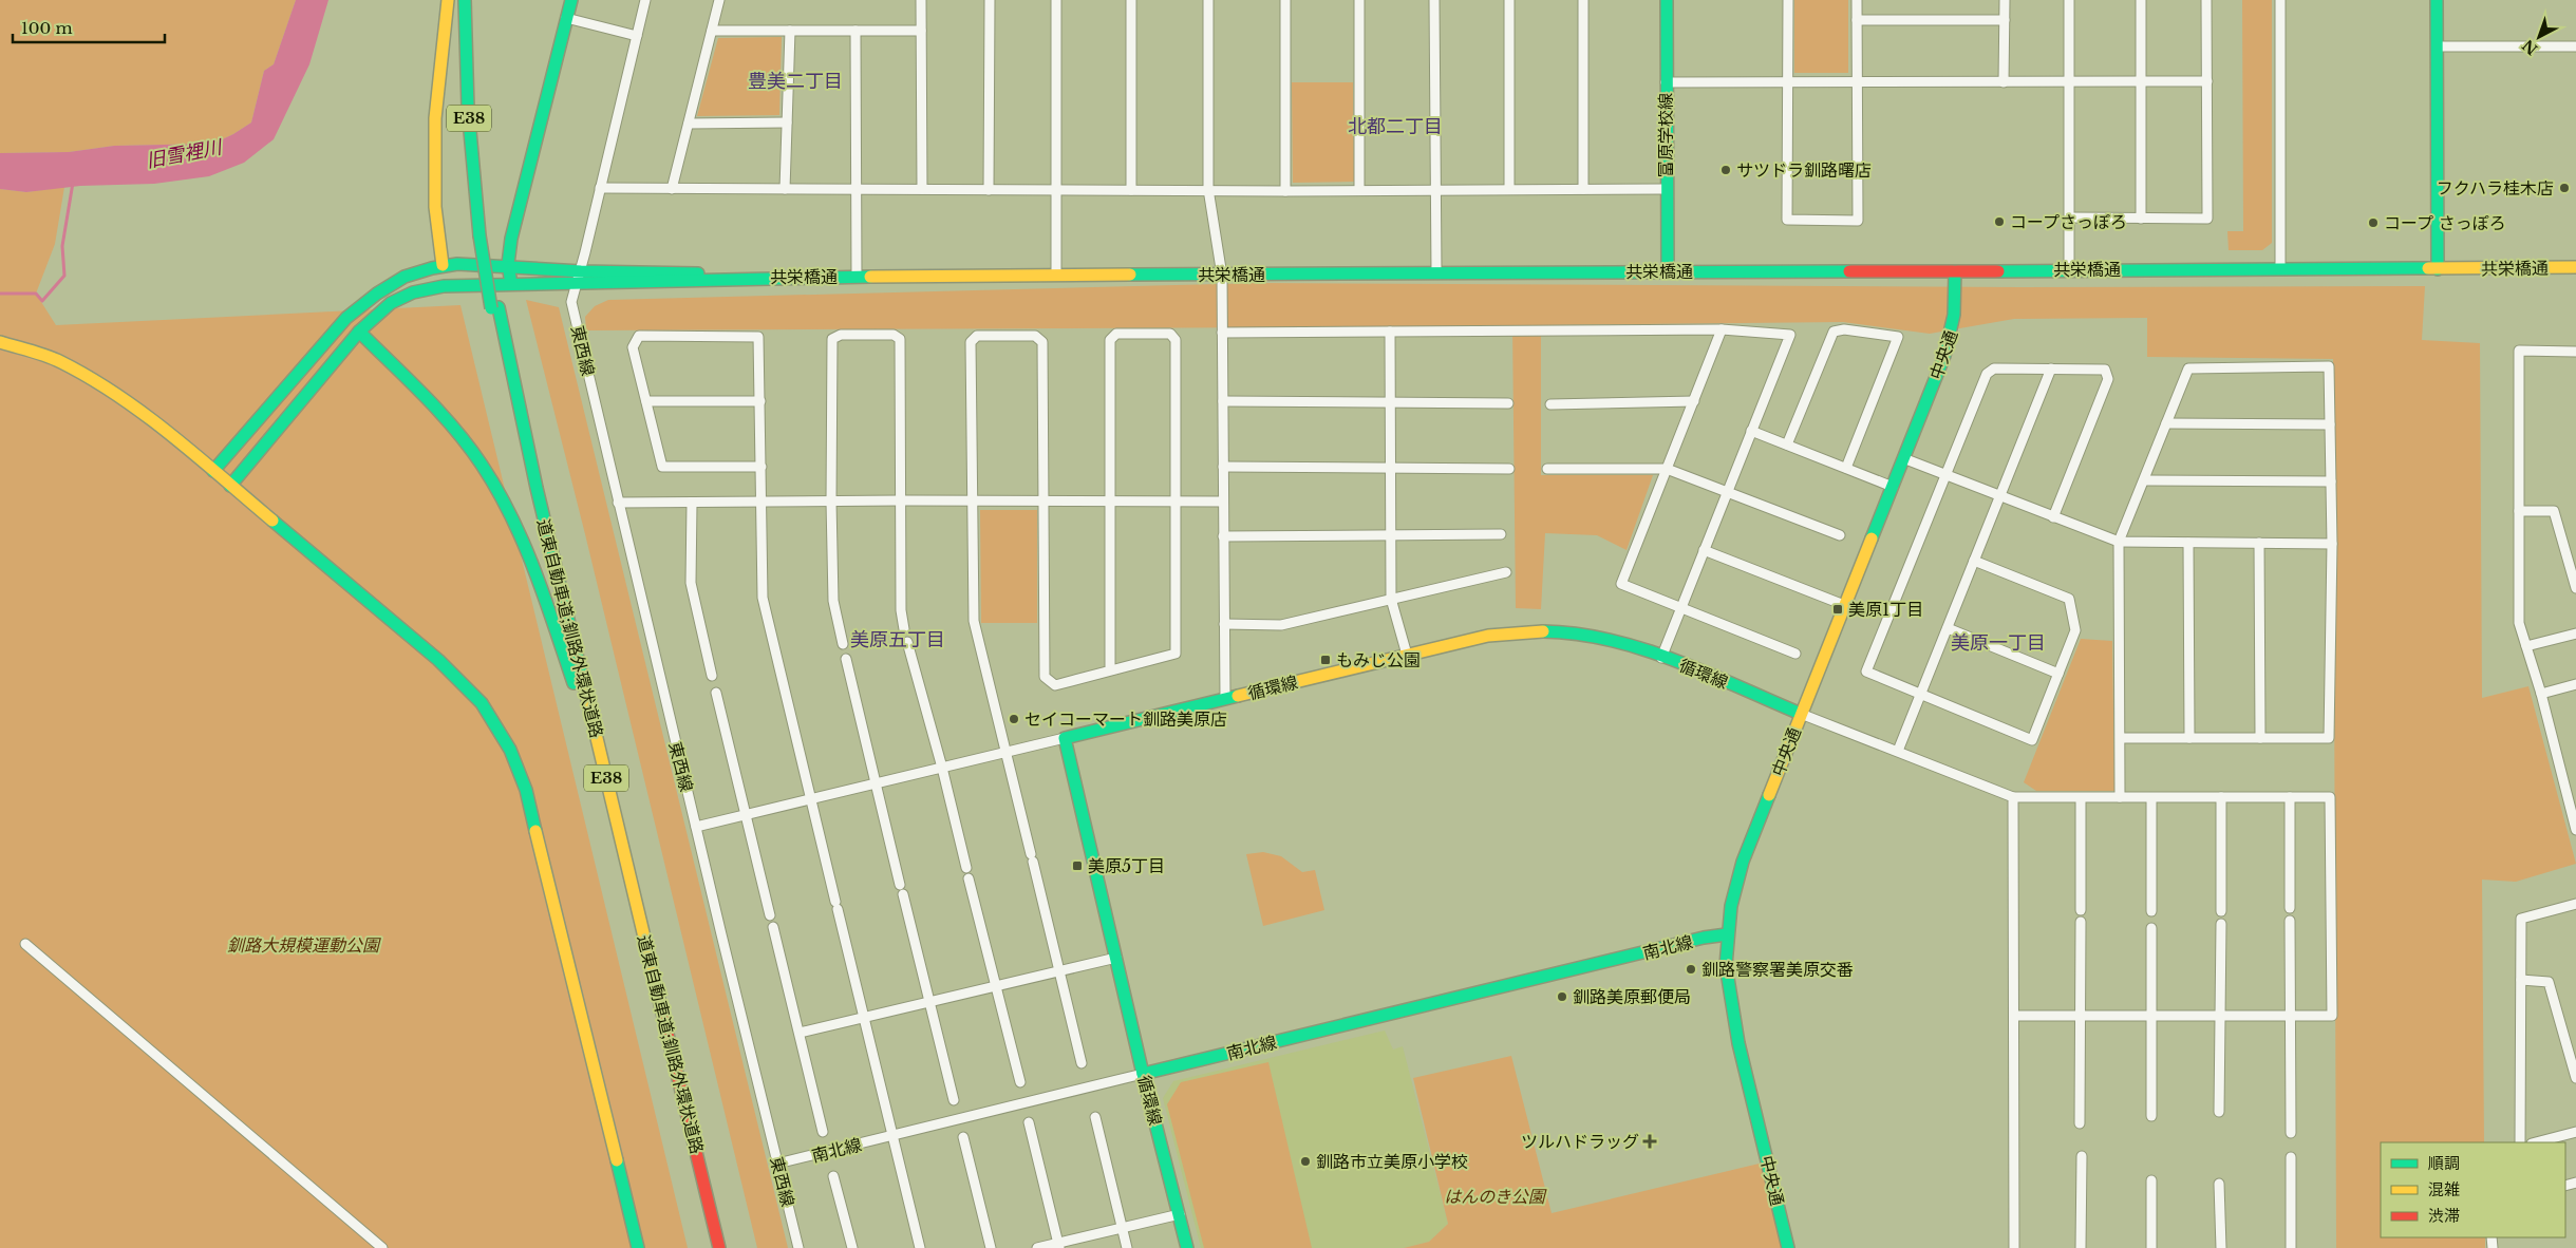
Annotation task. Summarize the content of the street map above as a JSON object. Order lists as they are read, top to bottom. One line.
{"streets":{"main road":["E38","富原学校線","共栄橋通","中央通","道東自動車道;釧路外環状道路","循環線","南北線"],"street":["東西線"]},"crossings":[["富原学校線","共栄橋通"],["共栄橋通","中央通"],["東西線","南北線"],["中央通","循環線"],["中央通","南北線"],["循環線","南北線"]],"districts":["豊美二丁目","北都二丁目","美原五丁目","美原一丁目"],"water":["旧雪裡川"],"parks":["釧路大規模運動公園","はんのき公園"],"places":{"other":["サツドラ釧路曙店","フクハラ桂木店","コープさっぽろ","コープ さっぽろ","セイコーマート釧路美原店","釧路警察署美原交番","釧路美原郵便局","釧路市立美原小学校"],"transit":["美原1丁目","もみじ公園","美原5丁目"],"health":["ツルハドラッグ"]},"legend":["順調","混雑","渋滞"],"scale_bar":"100 m","north":"bottom left"}
